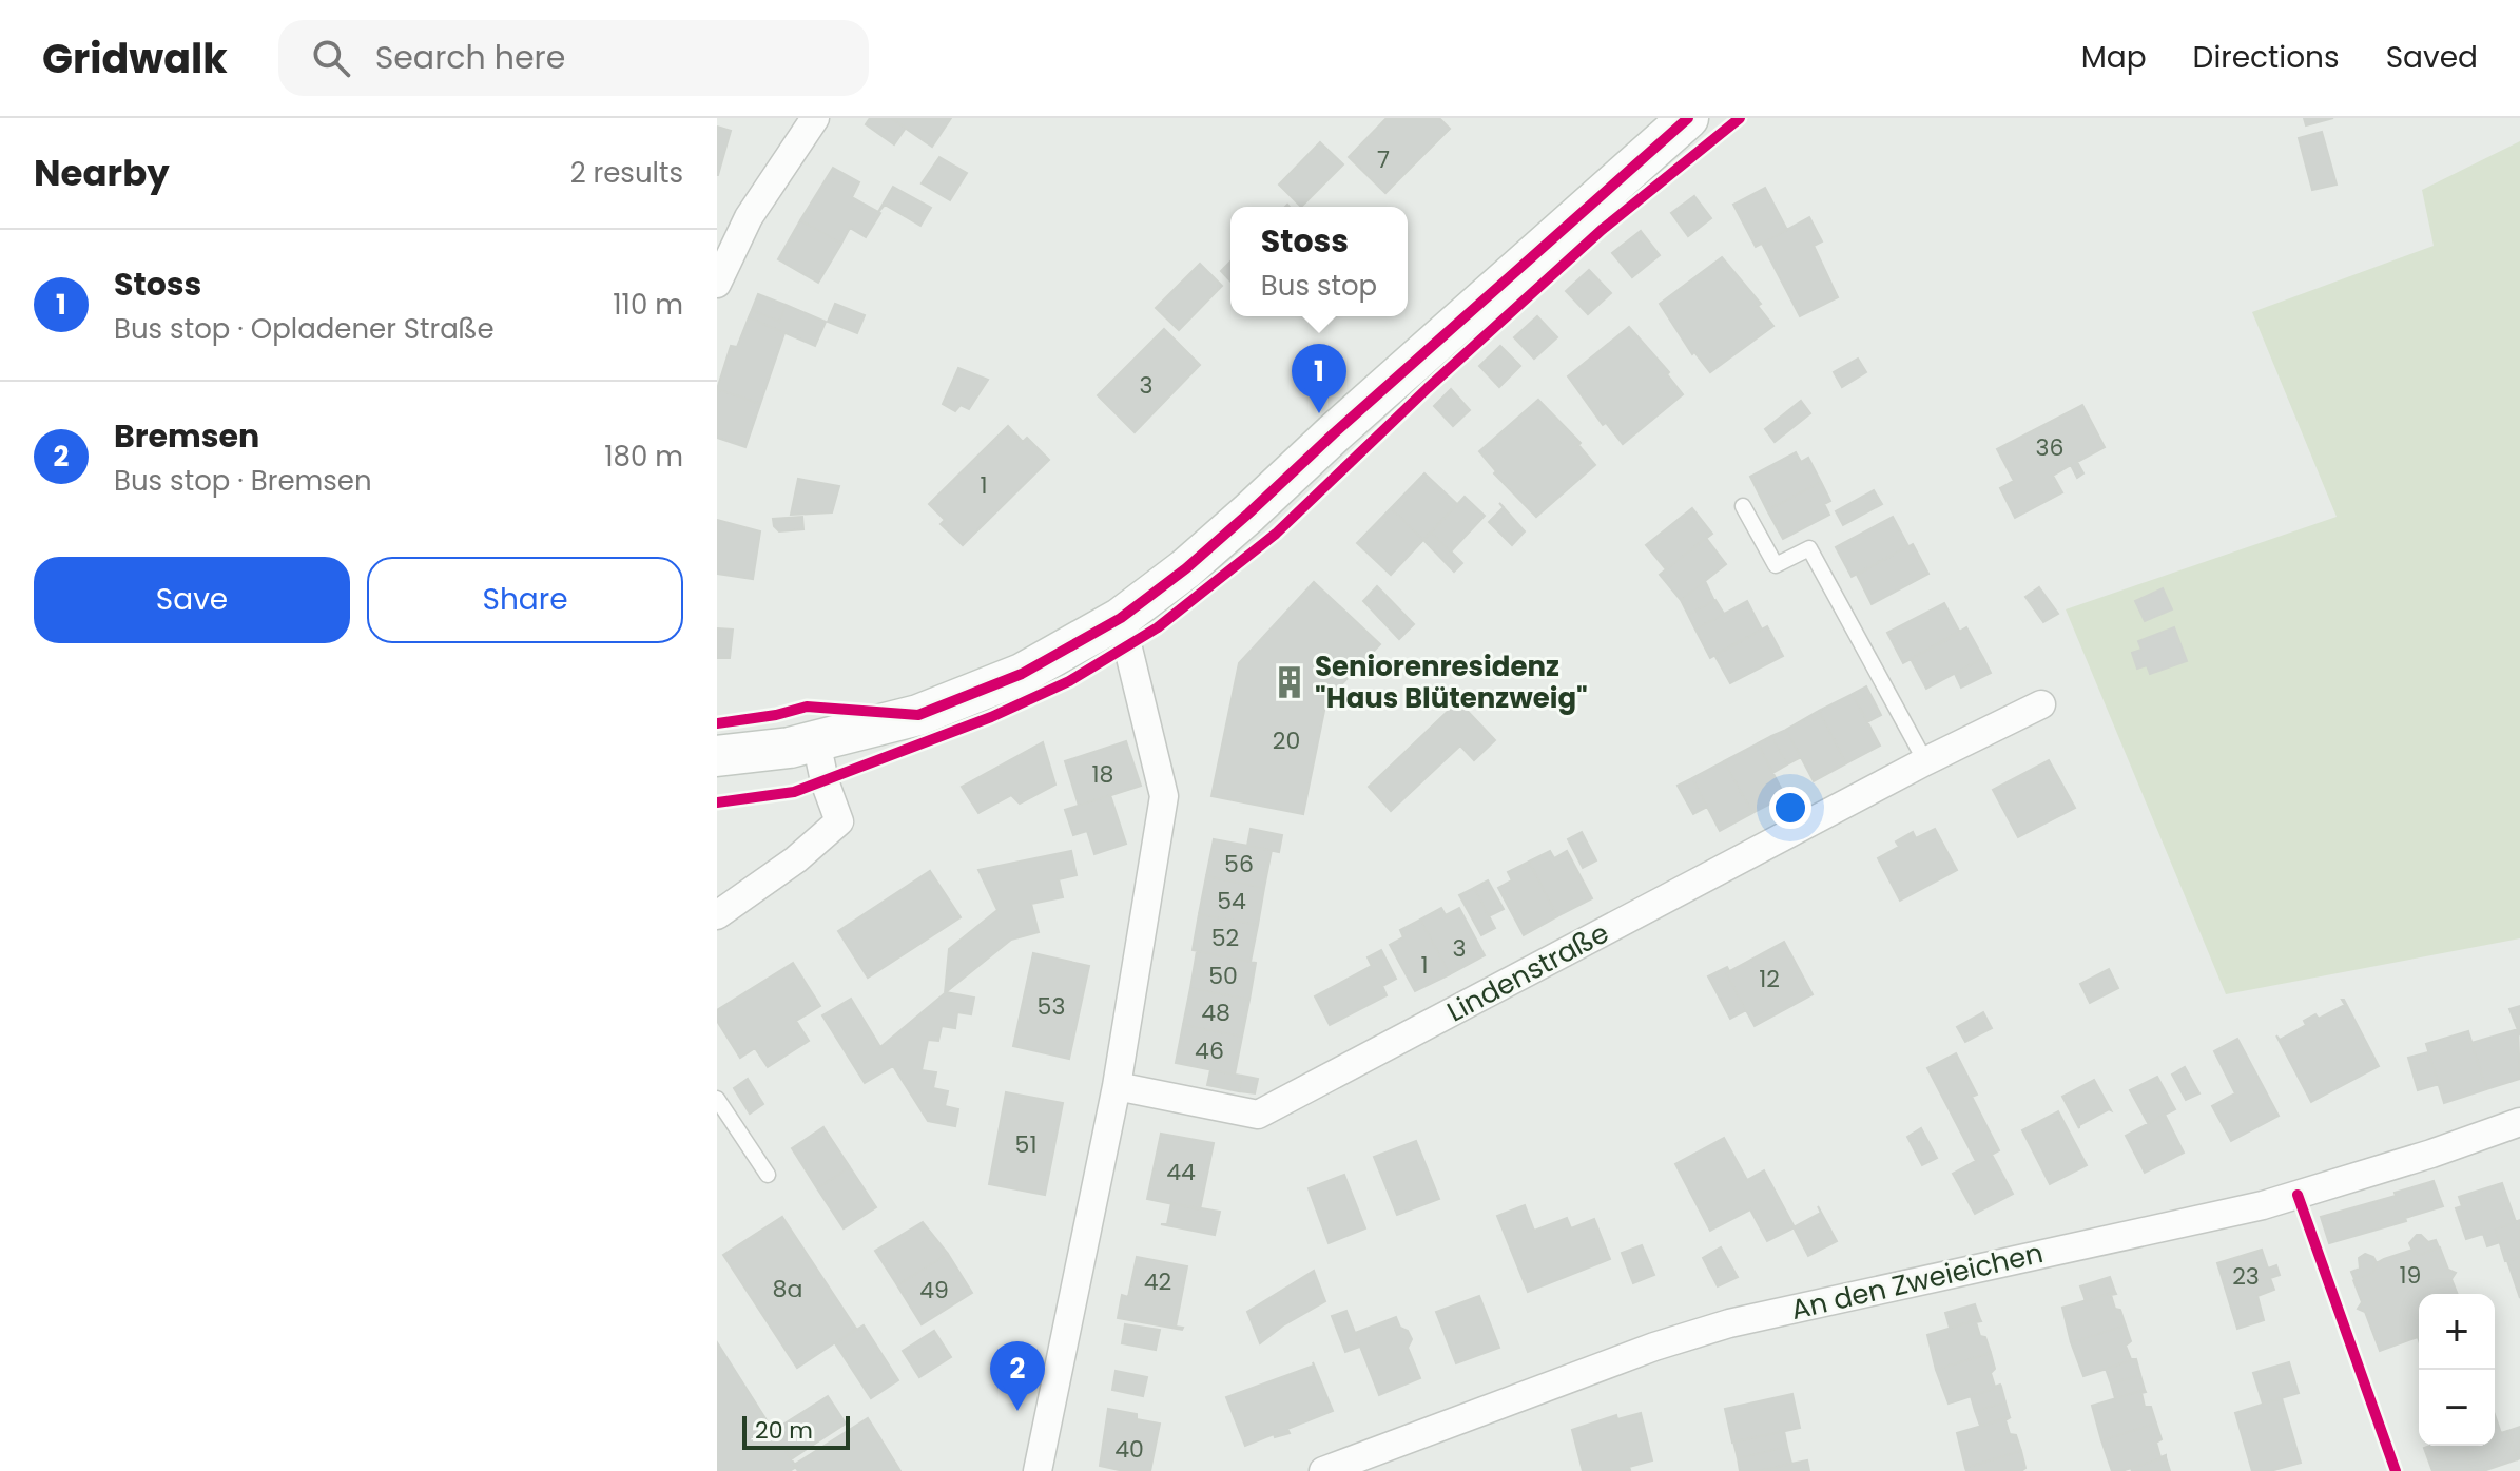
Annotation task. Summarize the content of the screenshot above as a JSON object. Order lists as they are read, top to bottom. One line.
{"streets":{"street":["Lindenstraße","An den Zweieichen"]},"places":{"building":["Seniorenresidenz \"Haus Blütenzweig\""]},"house_numbers":["7","3","36","1","20","18","56","54","52","3","1","50","12","53","48","46","51","44","19","23","42","8a","49","40"],"scale_bar":"20 m","page":{"header":"Gridwalk","search":"Search here","nav":["Map","Directions","Saved"],"heading":["Nearby","2 results"],"popup":["Stoss","Bus stop"],"list":[{"mark":"1","name":"Stoss","note":"Bus stop · Opladener Straße","value":"110 m"},{"mark":"2","name":"Bremsen","note":"Bus stop · Bremsen","value":"180 m"}],"pins":["1","2"],"buttons":["Save","Share"],"map_buttons":["+","−"],"scale":"20 m"}}
